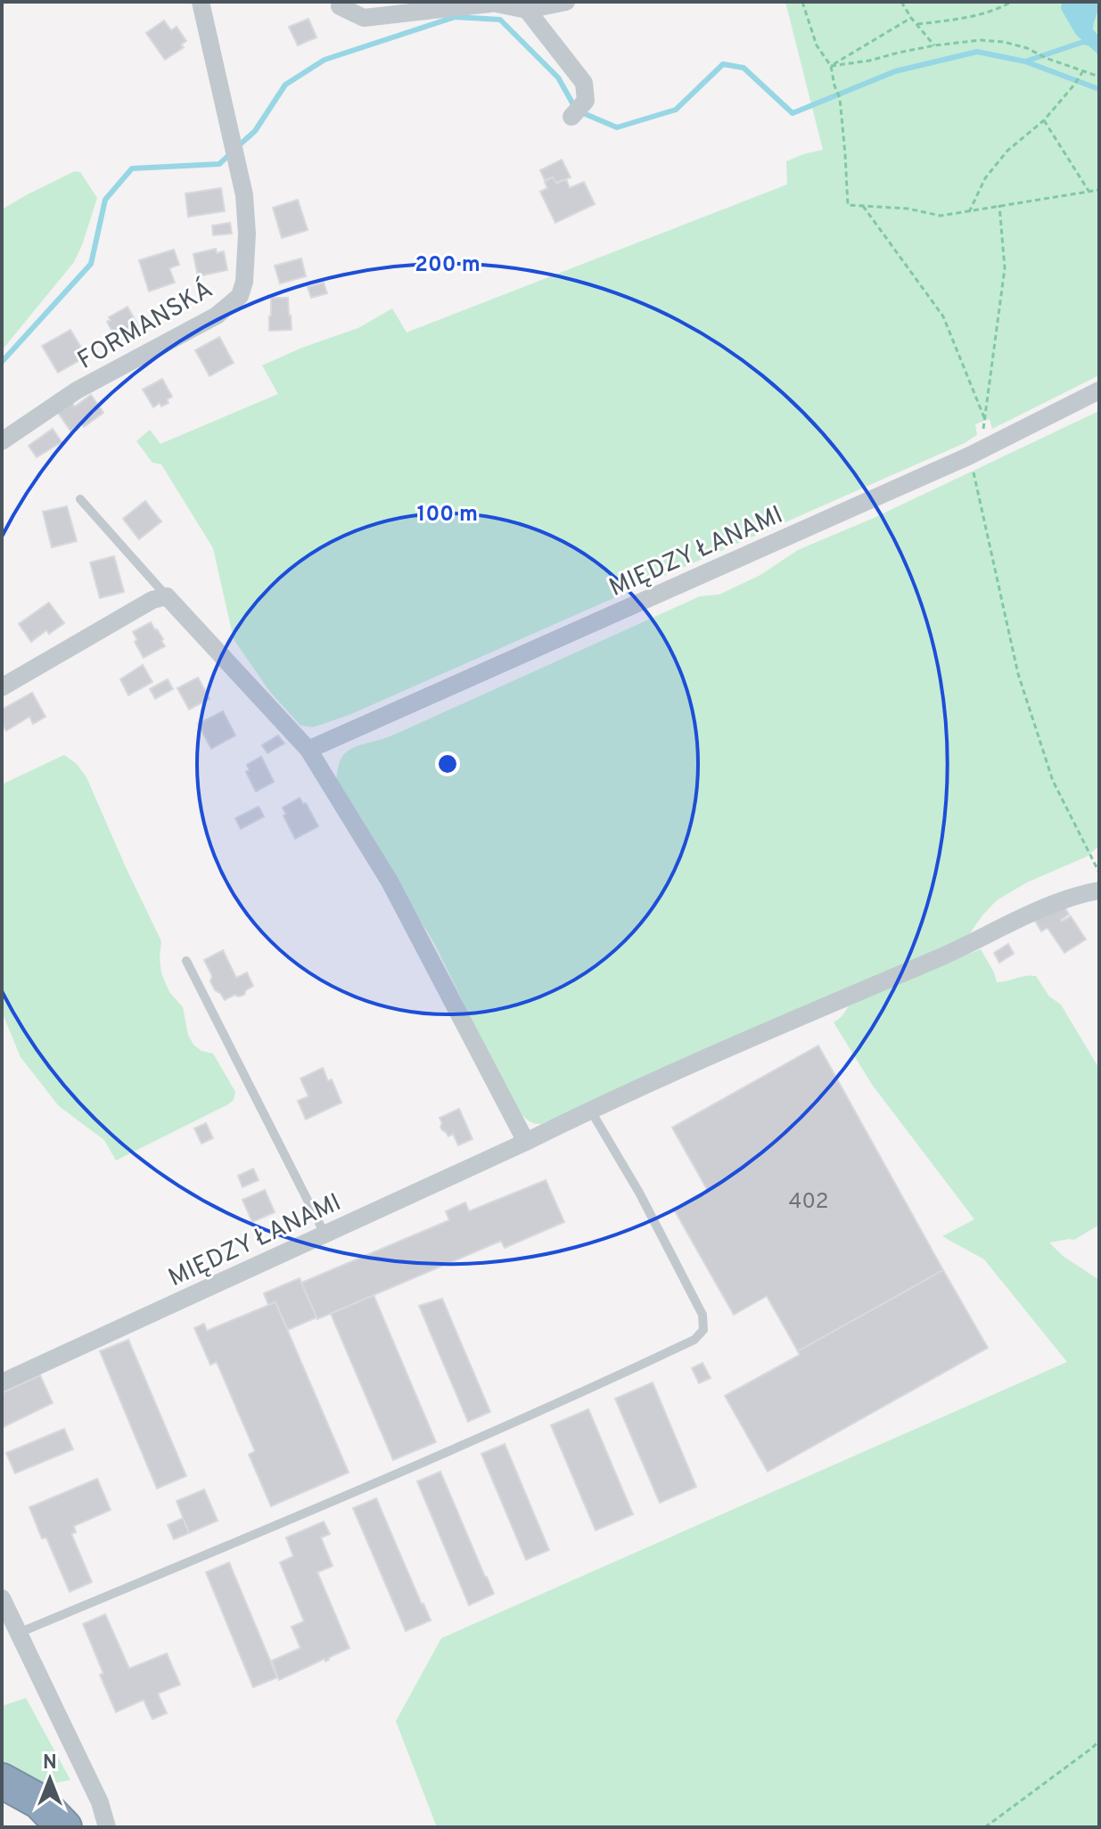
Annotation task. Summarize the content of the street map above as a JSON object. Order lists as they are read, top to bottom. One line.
{"streets":{"street":["FORMANSKÁ","MIĘDZY ŁANAMI"]},"house_numbers":["402"],"north":"top","rings":["200 m","100 m"]}
